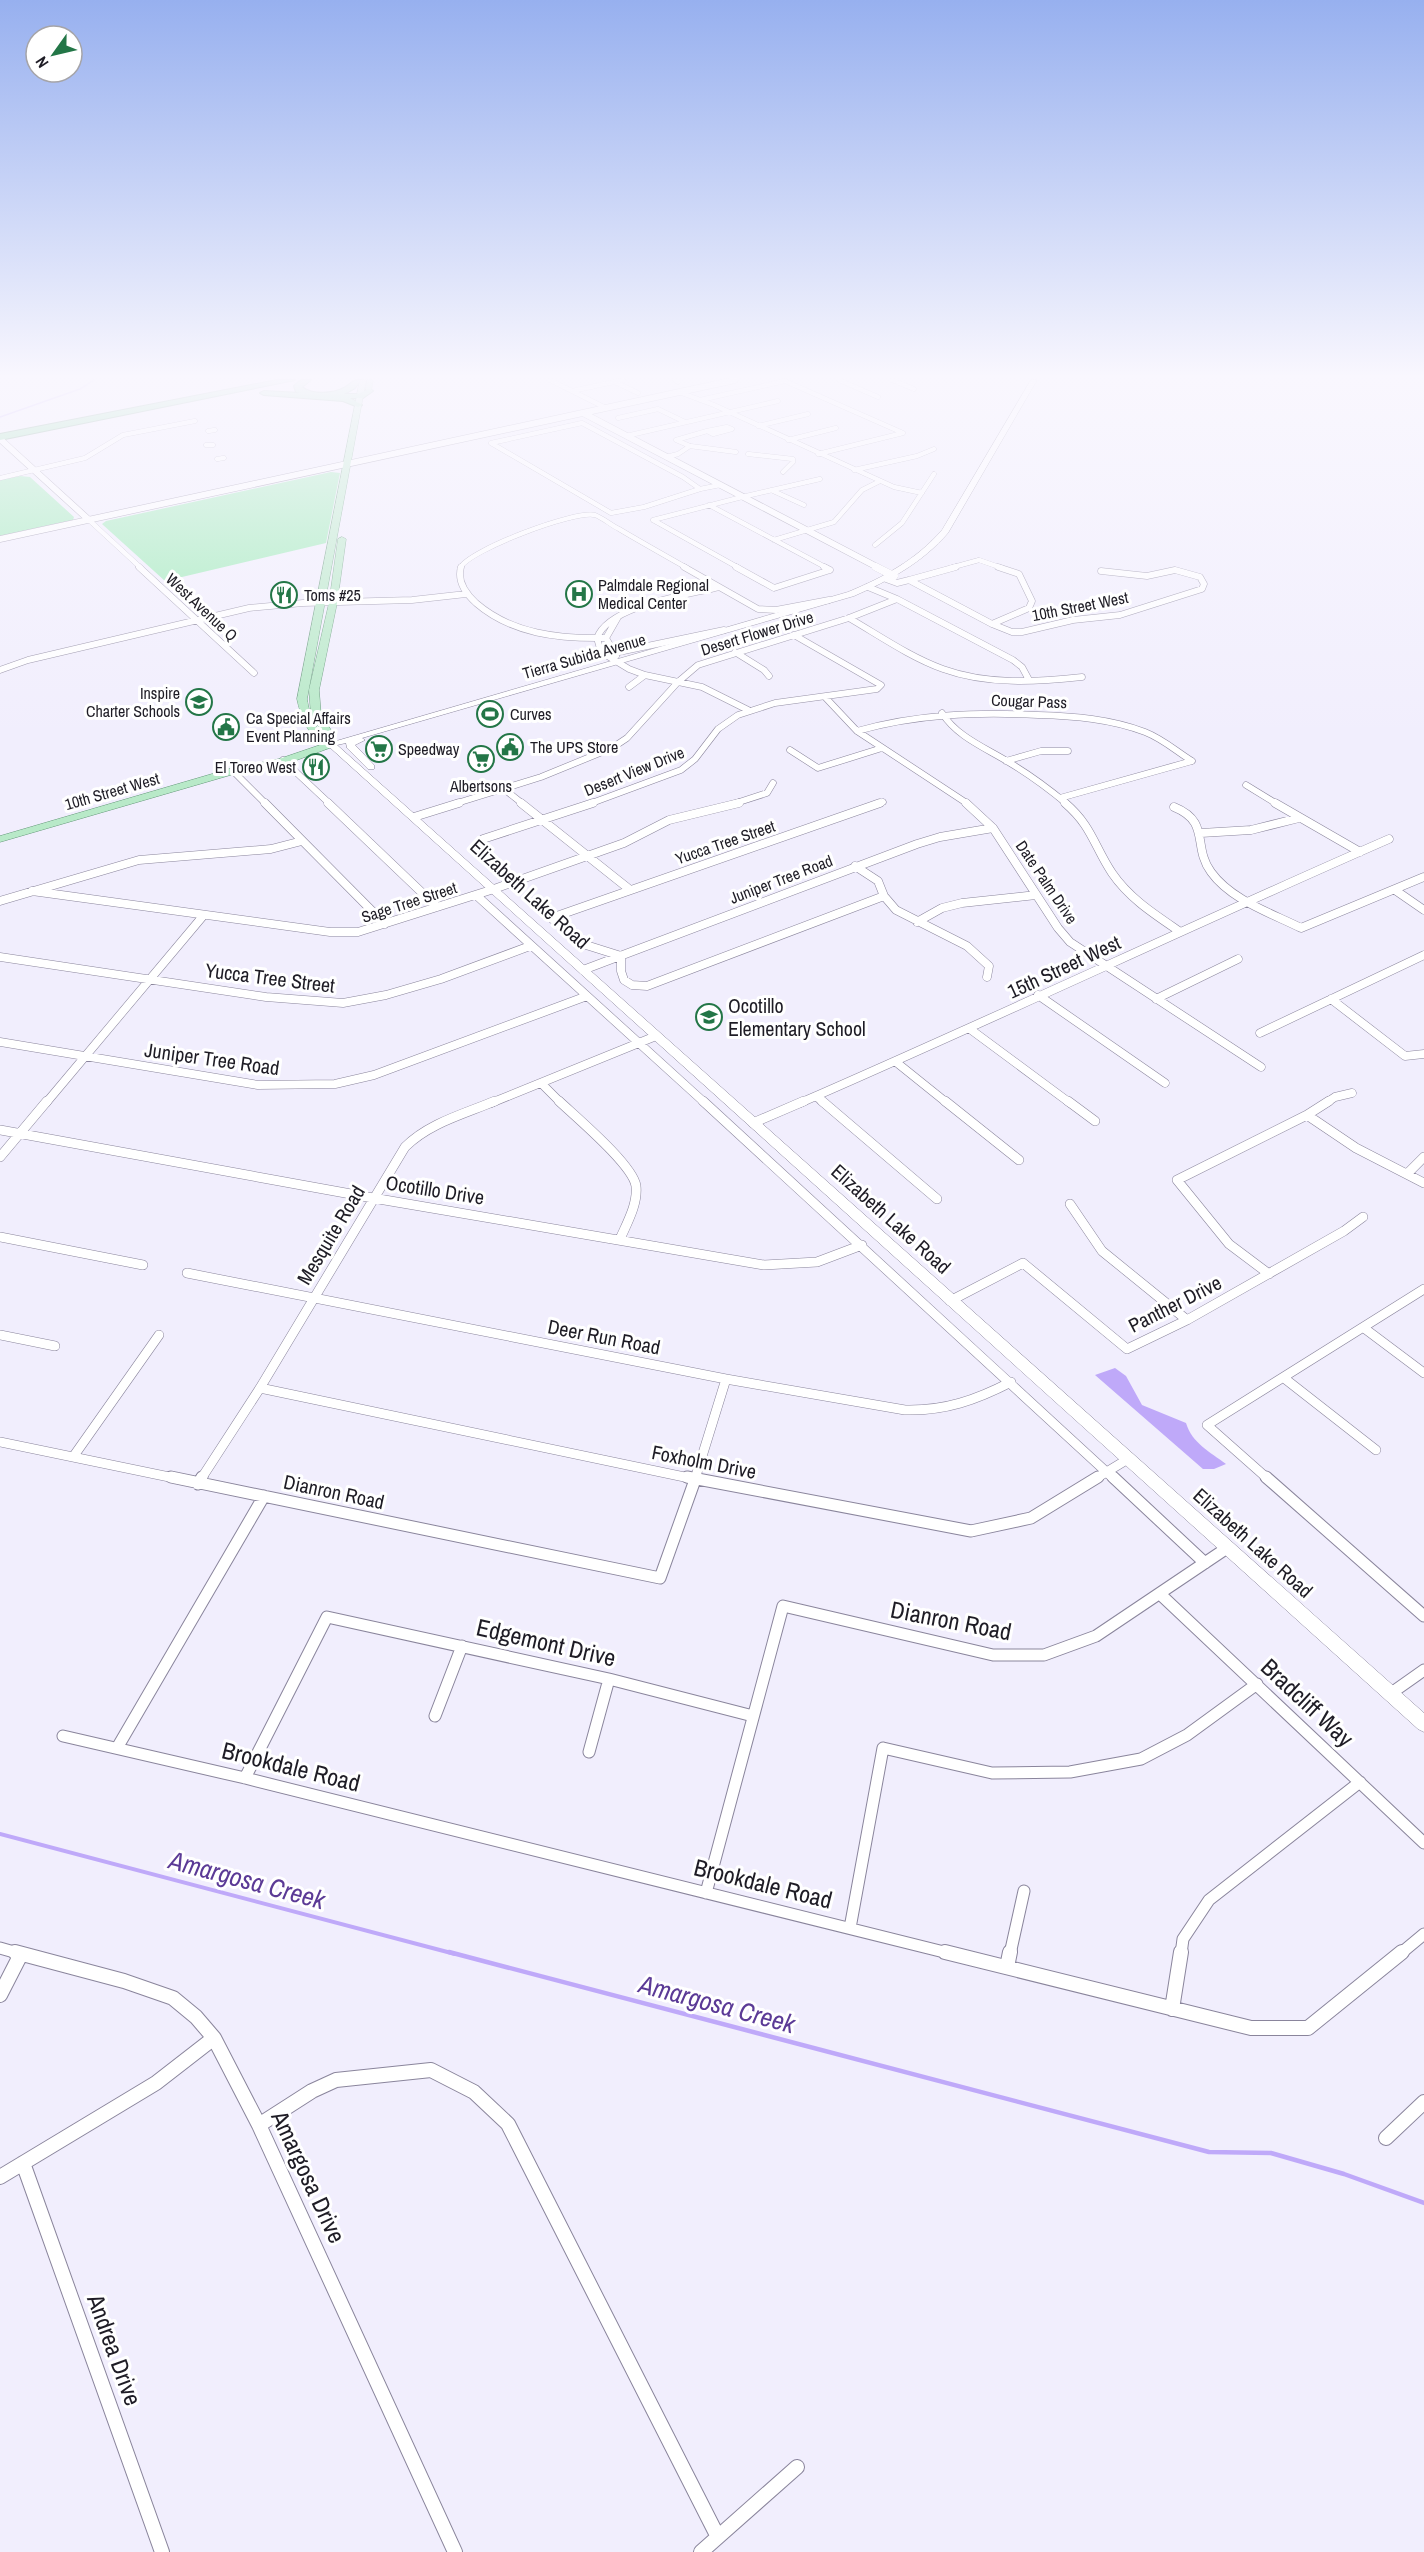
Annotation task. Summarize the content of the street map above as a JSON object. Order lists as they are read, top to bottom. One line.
{"streets":{"main road":["10th Street West","Tierra Subida Avenue","Elizabeth Lake Road"],"street":["West Avenue Q","Desert Flower Drive","Cougar Pass","Desert View Drive","Yucca Tree Street","Juniper Tree Road","Date Palm Drive","Sage Tree Street","15th Street West","Ocotillo Drive","Mesquite Road","Panther Drive","Deer Run Road","Foxholm Drive","Dianron Road","Edgemont Drive","Bradcliff Way","Brookdale Road","Amargosa Drive","Andrea Drive"]},"crossings":[["10th Street West","Tierra Subida Avenue"],["10th Street West","Elizabeth Lake Road"],["Desert Flower Drive","Desert View Drive"],["Desert Flower Drive","Elizabeth Lake Road"],["Tierra Subida Avenue","Elizabeth Lake Road"],["Cougar Pass","Date Palm Drive"],["Desert View Drive","Date Palm Drive"],["Yucca Tree Street","Juniper Tree Road"],["Juniper Tree Road","Date Palm Drive"],["Juniper Tree Road","Elizabeth Lake Road"],["Date Palm Drive","15th Street West"],["Elizabeth Lake Road","Sage Tree Street"],["Elizabeth Lake Road","15th Street West"],["Elizabeth Lake Road","Mesquite Road"],["Elizabeth Lake Road","Panther Drive"],["Elizabeth Lake Road","Foxholm Drive"],["Elizabeth Lake Road","Dianron Road"],["Ocotillo Drive","Mesquite Road"],["Mesquite Road","Deer Run Road"],["Mesquite Road","Foxholm Drive"],["Mesquite Road","Dianron Road"],["Foxholm Drive","Dianron Road"],["Dianron Road","Edgemont Drive"],["Dianron Road","Bradcliff Way"],["Edgemont Drive","Brookdale Road"]],"water":["Amargosa Creek"],"places":{"hospital":["Palmdale Regional Medical Center"],"restaurant":["Toms #25","El Toreo West"],"school or university":["Inspire Charter Schools","Ocotillo Elementary School"],"sports":["Curves"],"public building":["Ca Special Affairs Event Planning","The UPS Store"],"supermarket":["Speedway","Albertsons"]},"north":"bottom left"}
